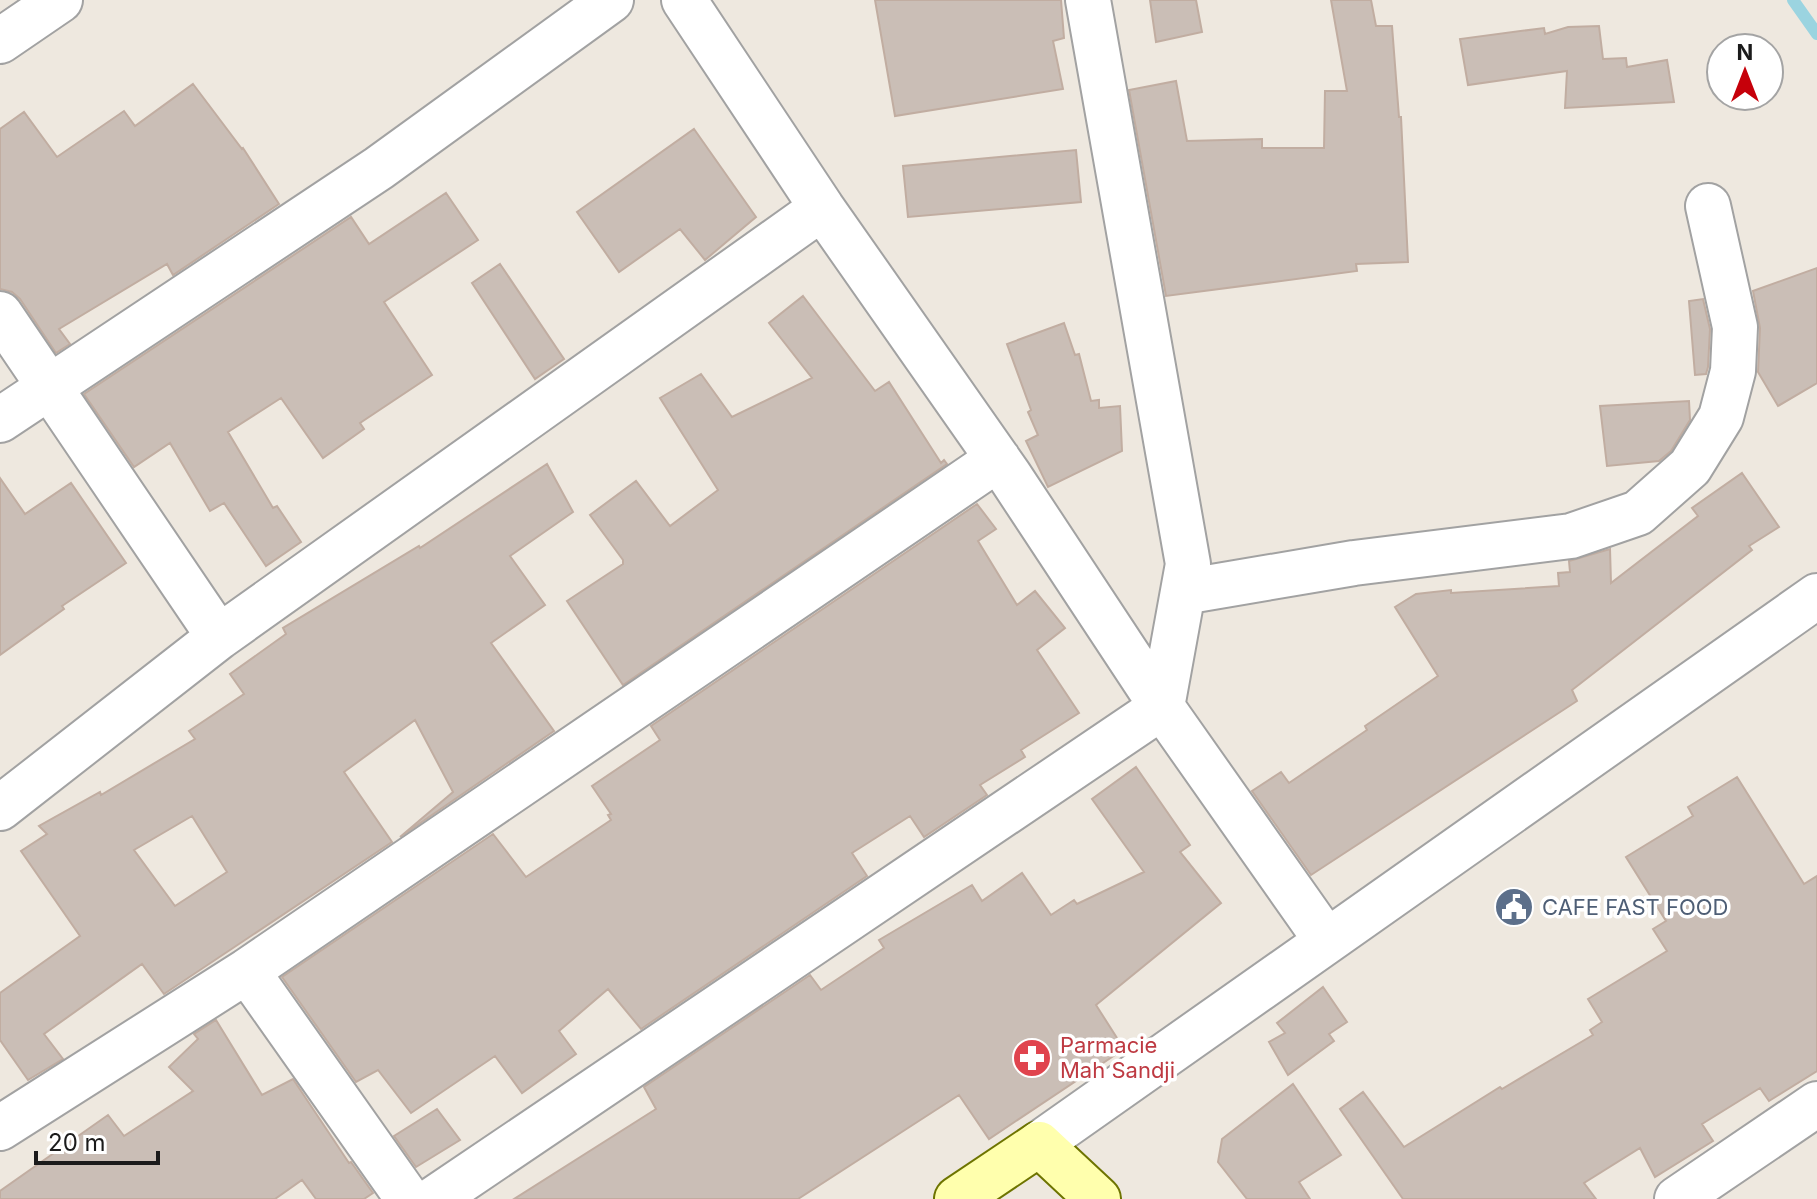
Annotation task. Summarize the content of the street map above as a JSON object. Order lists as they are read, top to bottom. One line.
{"places":{"public building":["CAFE FAST FOOD"],"pharmacy":["Parmacie Mah Sandji"]},"scale_bar":"20 m","north":"top"}
